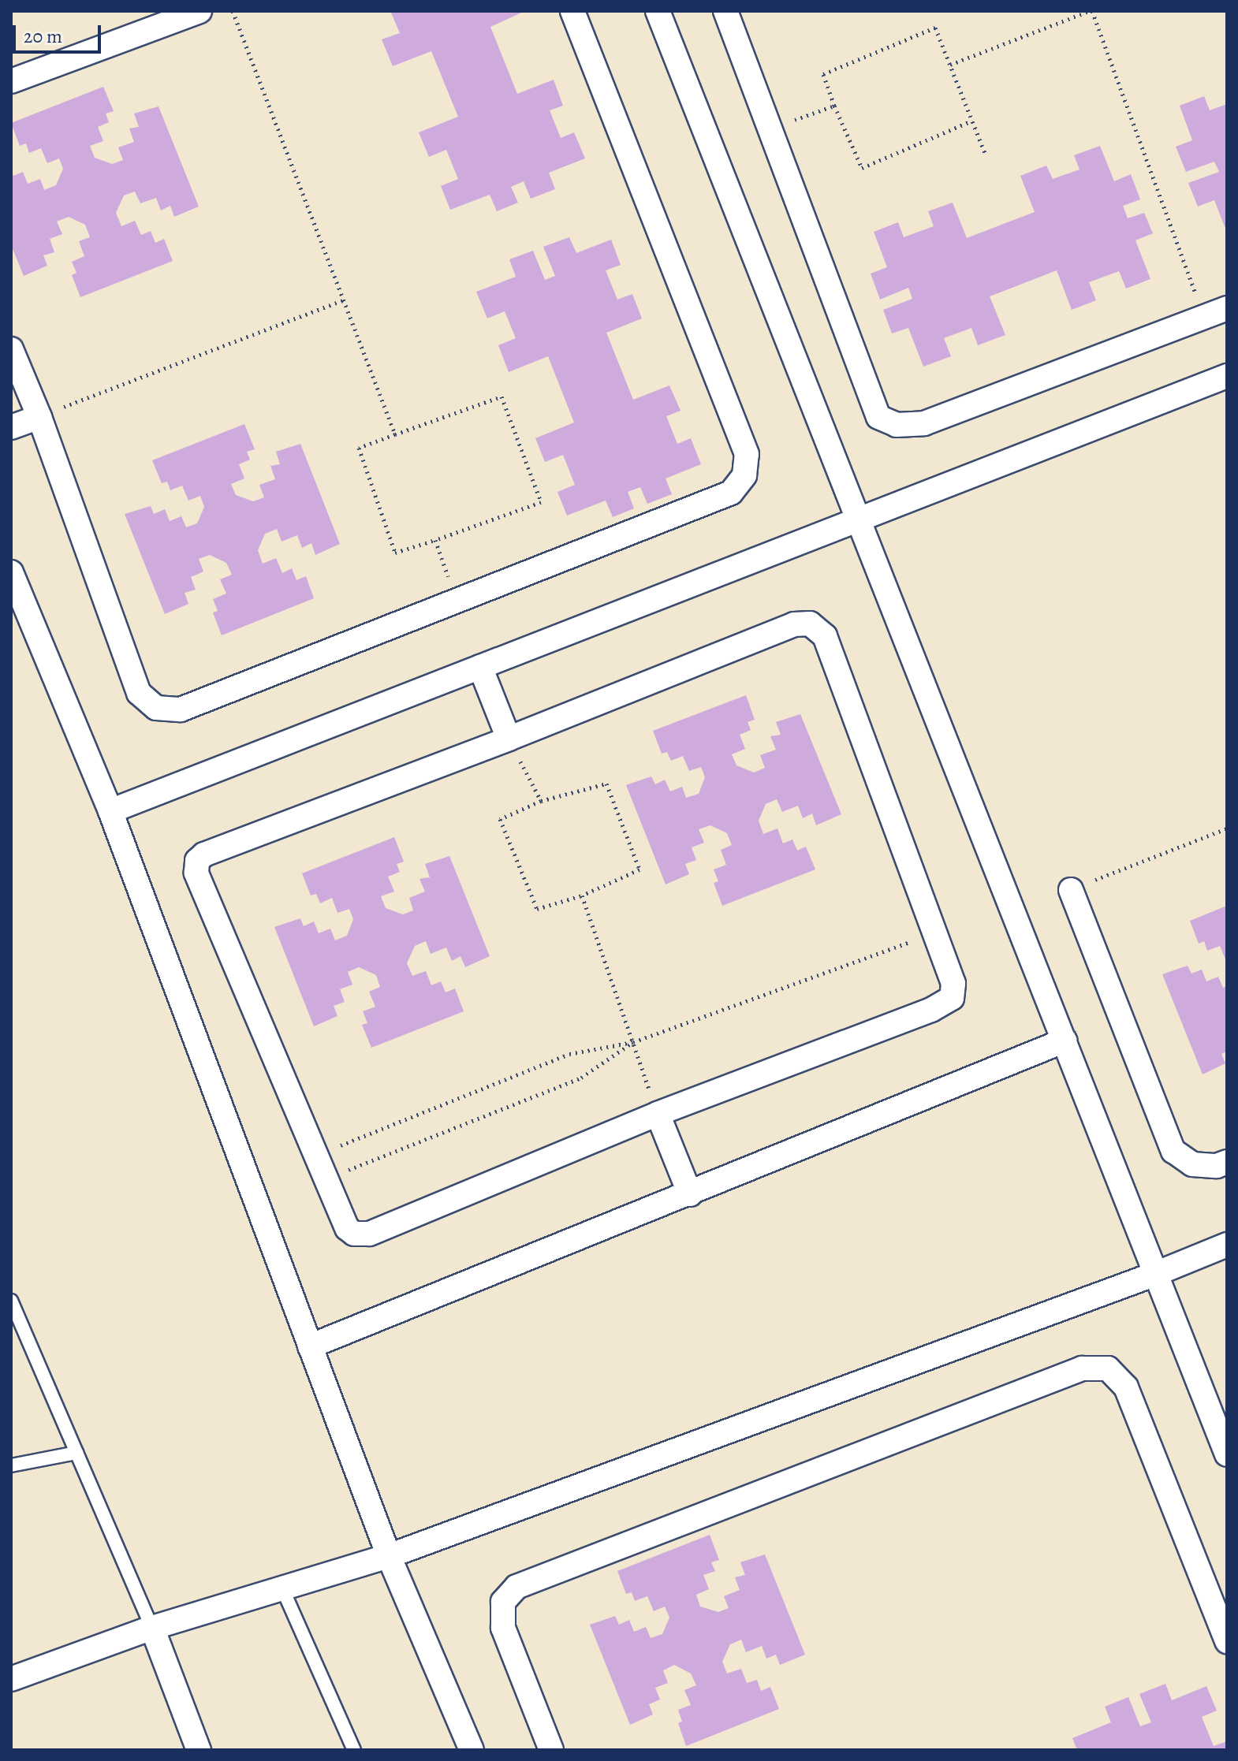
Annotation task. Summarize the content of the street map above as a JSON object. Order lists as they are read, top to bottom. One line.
{"scale_bar":"20 m"}
